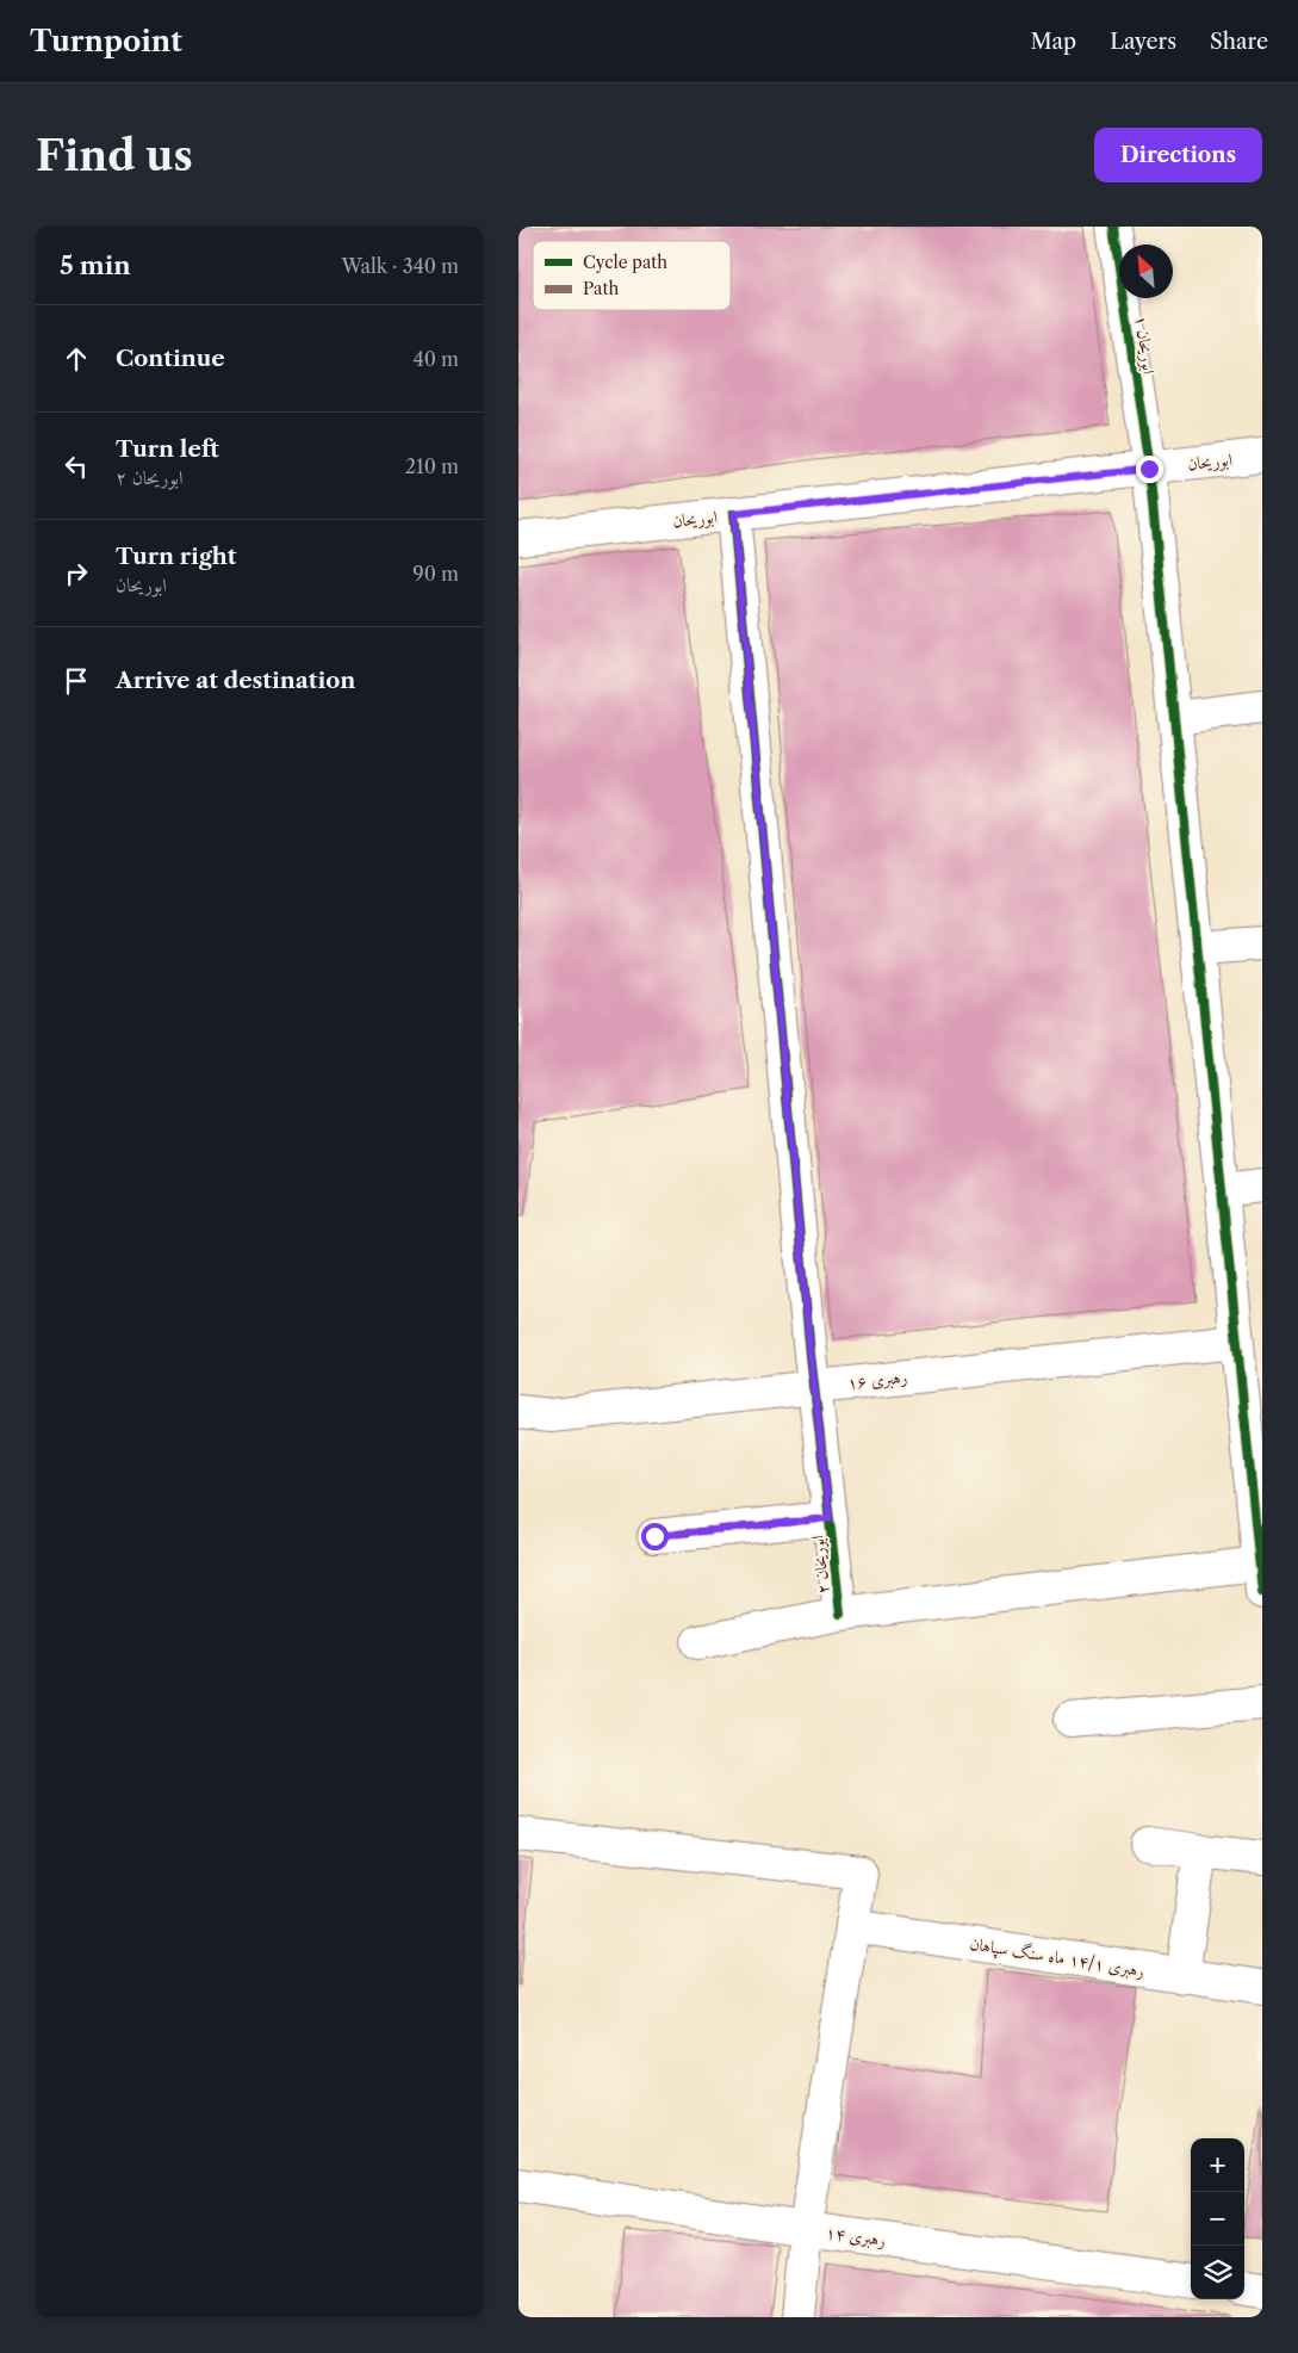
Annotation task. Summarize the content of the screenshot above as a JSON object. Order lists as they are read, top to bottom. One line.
{"streets":{"street":["ابوریحان ۱","ابوریحان","رهبری ۱۶","ابوریحان ۲","رهبری ۱۴/۱ ماه سنگ سپاهان","رهبری ۱۴"]},"crossings":[["ابوریحان ۱","ابوریحان"],["ابوریحان ۱","رهبری ۱۶"],["ابوریحان","ابوریحان ۲"],["رهبری ۱۶","ابوریحان ۲"]],"legend":["Cycle path","Path"],"north":"top left","page":{"header":"Turnpoint","nav":["Map","Layers","Share"],"buttons":"Directions","title":"Find us","heading":["5 min","Walk · 340 m"],"list":[["Continue","40 m"],["Turn left","ابوریحان ۲","210 m"],["Turn right","ابوریحان","90 m"],"Arrive at destination"],"map_buttons":["+","−"]}}
